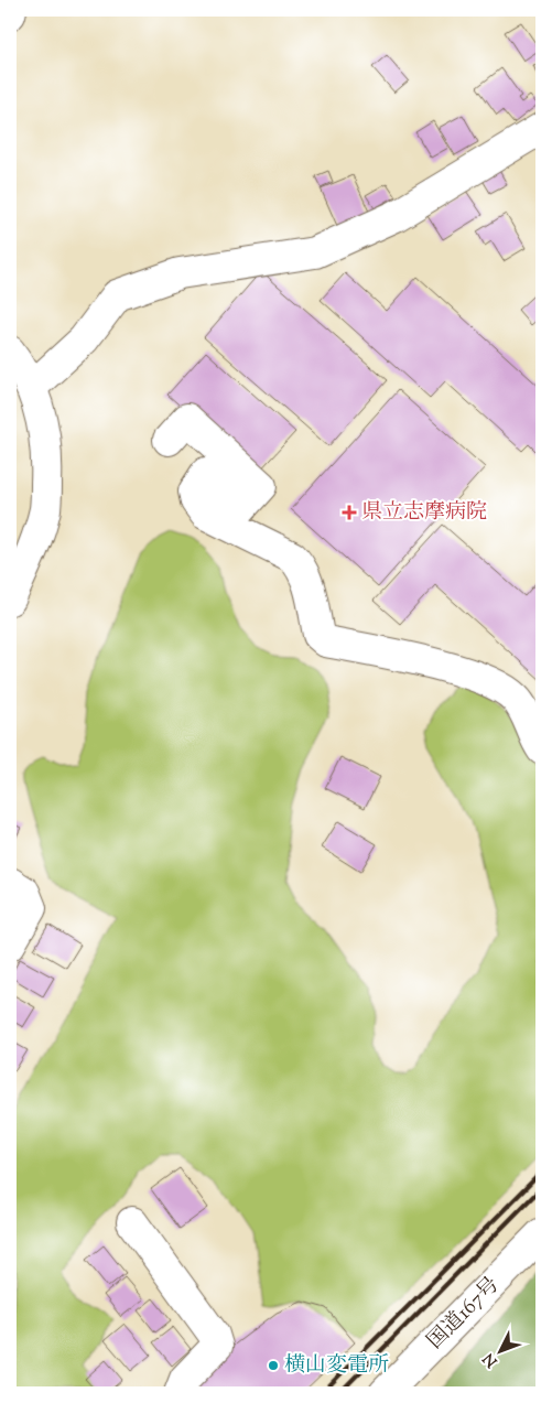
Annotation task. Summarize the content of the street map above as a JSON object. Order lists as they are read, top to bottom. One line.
{"streets":{"street":["国道167号"]},"places":{"health":["県立志摩病院"],"other":["横山変電所"]},"north":"bottom left"}
